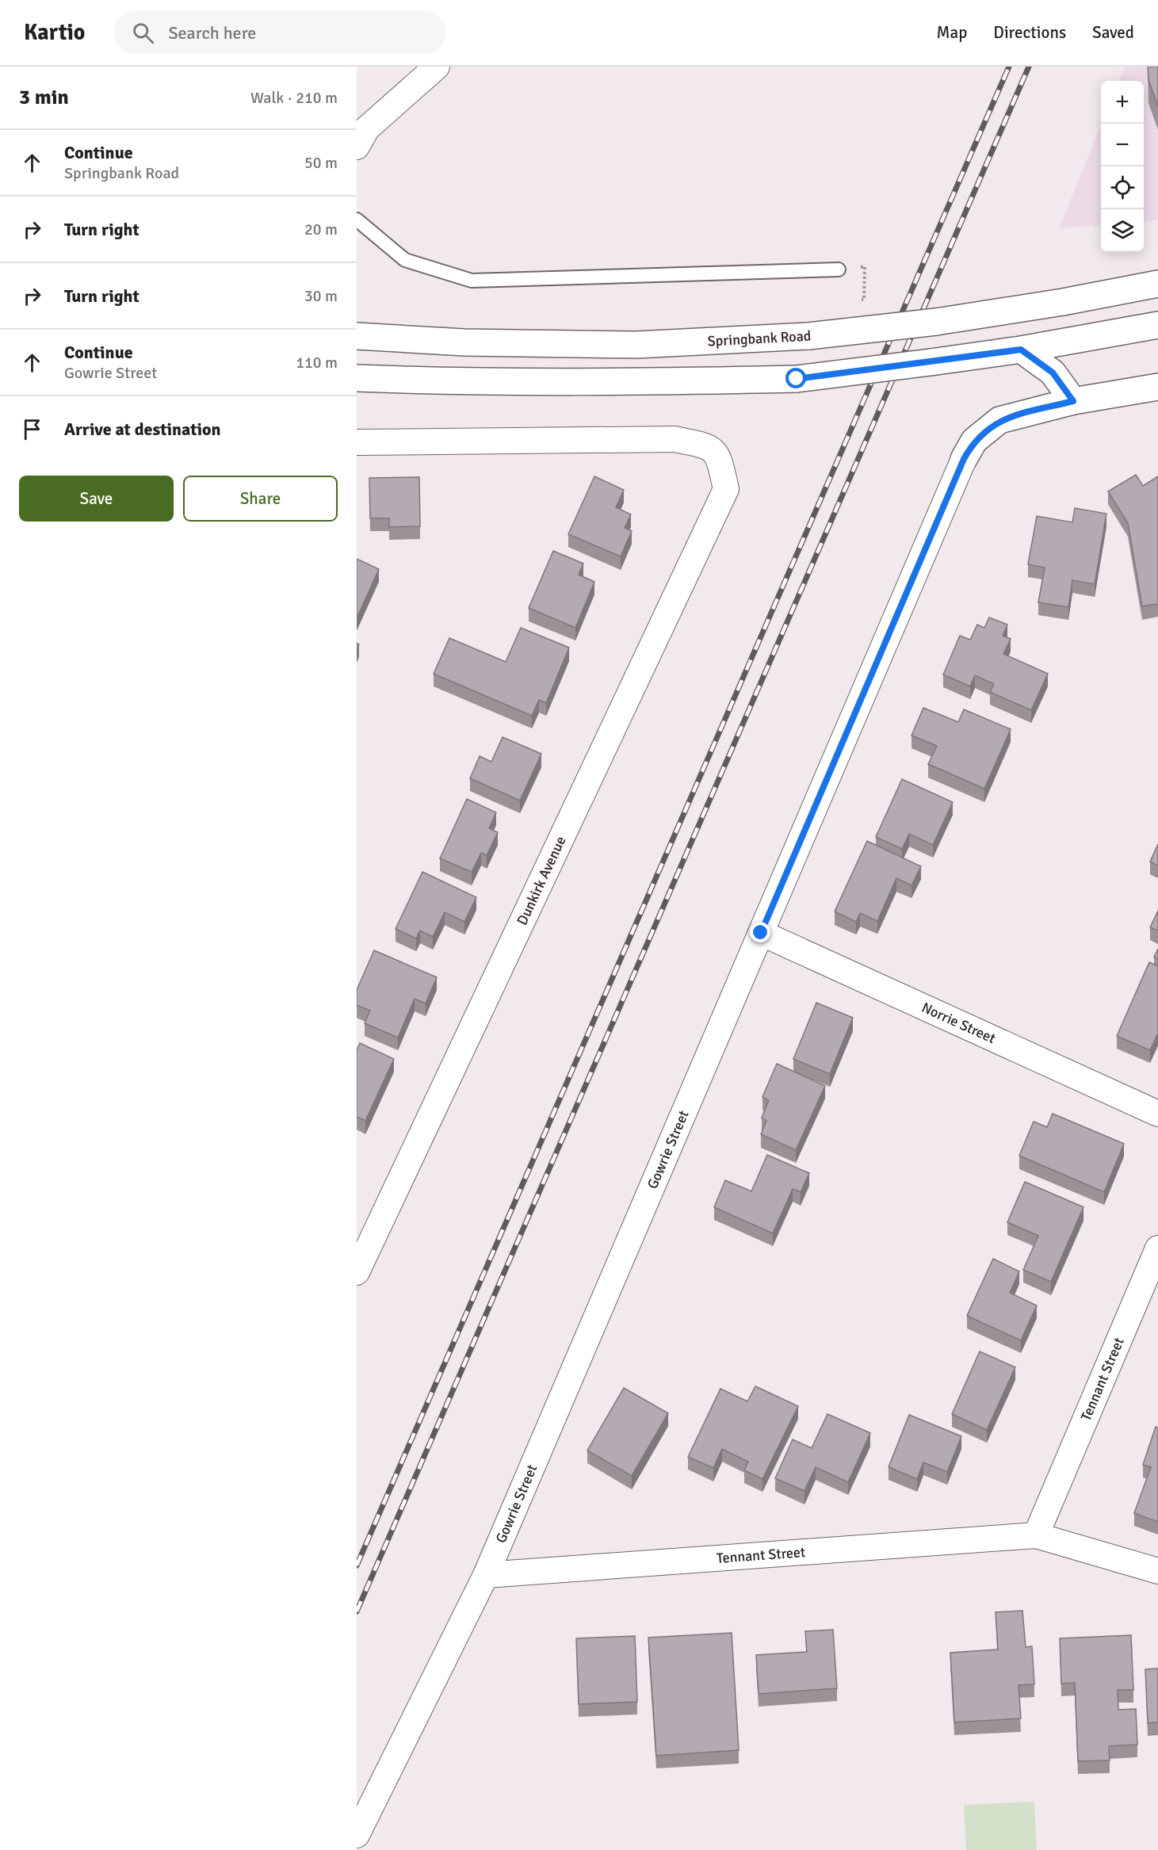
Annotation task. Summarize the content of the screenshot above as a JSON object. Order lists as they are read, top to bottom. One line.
{"streets":{"main road":["Springbank Road"],"street":["Dunkirk Avenue","Norrie Street","Gowrie Street","Tennant Street"]},"crossings":[["Norrie Street","Gowrie Street"],["Gowrie Street","Tennant Street"]],"page":{"header":"Kartio","search":"Search here","nav":["Map","Directions","Saved"],"heading":["3 min","Walk · 210 m"],"map_buttons":["+","−"],"list":[["Continue","Springbank Road","50 m"],["Turn right","20 m"],["Turn right","30 m"],["Continue","Gowrie Street","110 m"],"Arrive at destination"],"buttons":["Save","Share"]}}
